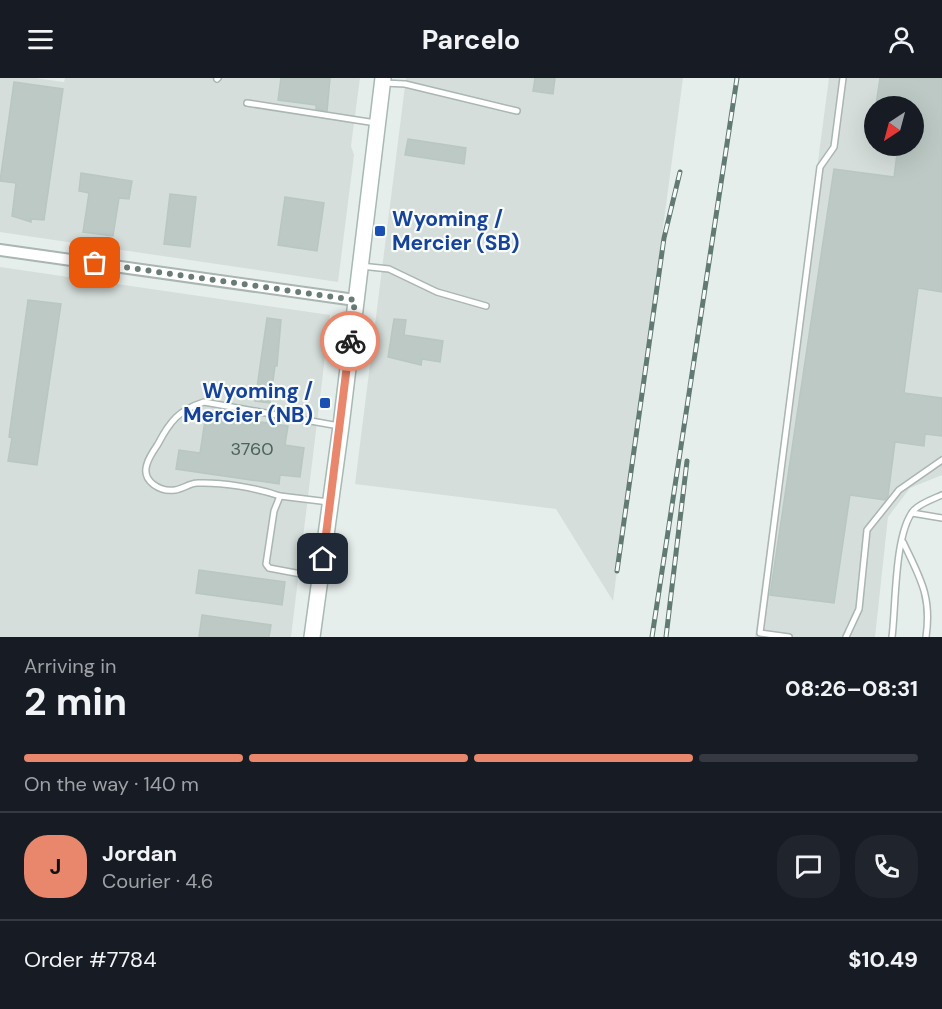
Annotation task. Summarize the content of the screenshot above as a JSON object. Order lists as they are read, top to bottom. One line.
{"places":{"transit":["Wyoming / Mercier (SB)","Wyoming / Mercier (NB)"]},"house_numbers":["3760"],"north":"bottom left","page":{"header":"Parcelo","heading":["2 min","Arriving in","08:26–08:31"],"panel":["Jordan","Courier · 4.6","Order #7784","$10.49"],"bar":"On the way · 140 m","round":"J"}}
